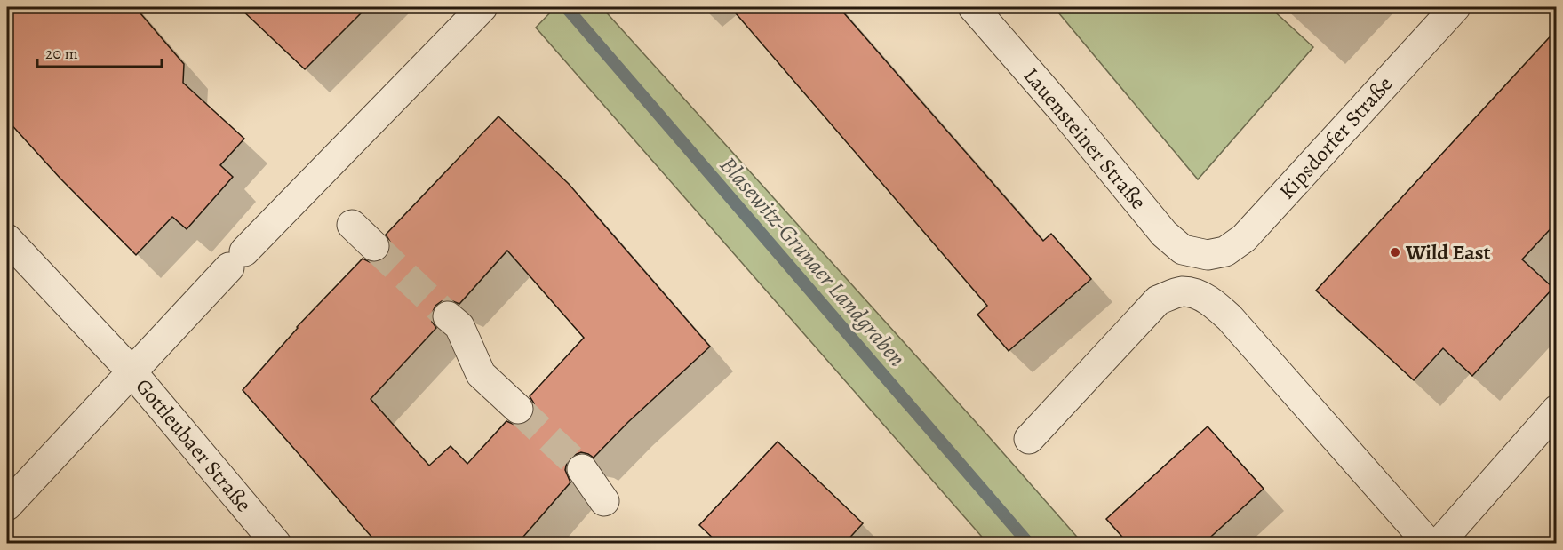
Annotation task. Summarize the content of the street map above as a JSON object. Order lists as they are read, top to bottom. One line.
{"streets":{"street":["Kipsdorfer Straße","Lauensteiner Straße","Gottleubaer Straße"]},"crossings":[["Kipsdorfer Straße","Lauensteiner Straße"]],"water":["Blasewitz‐Grunaer Landgraben"],"places":["Wild East"],"scale_bar":"20 m"}
